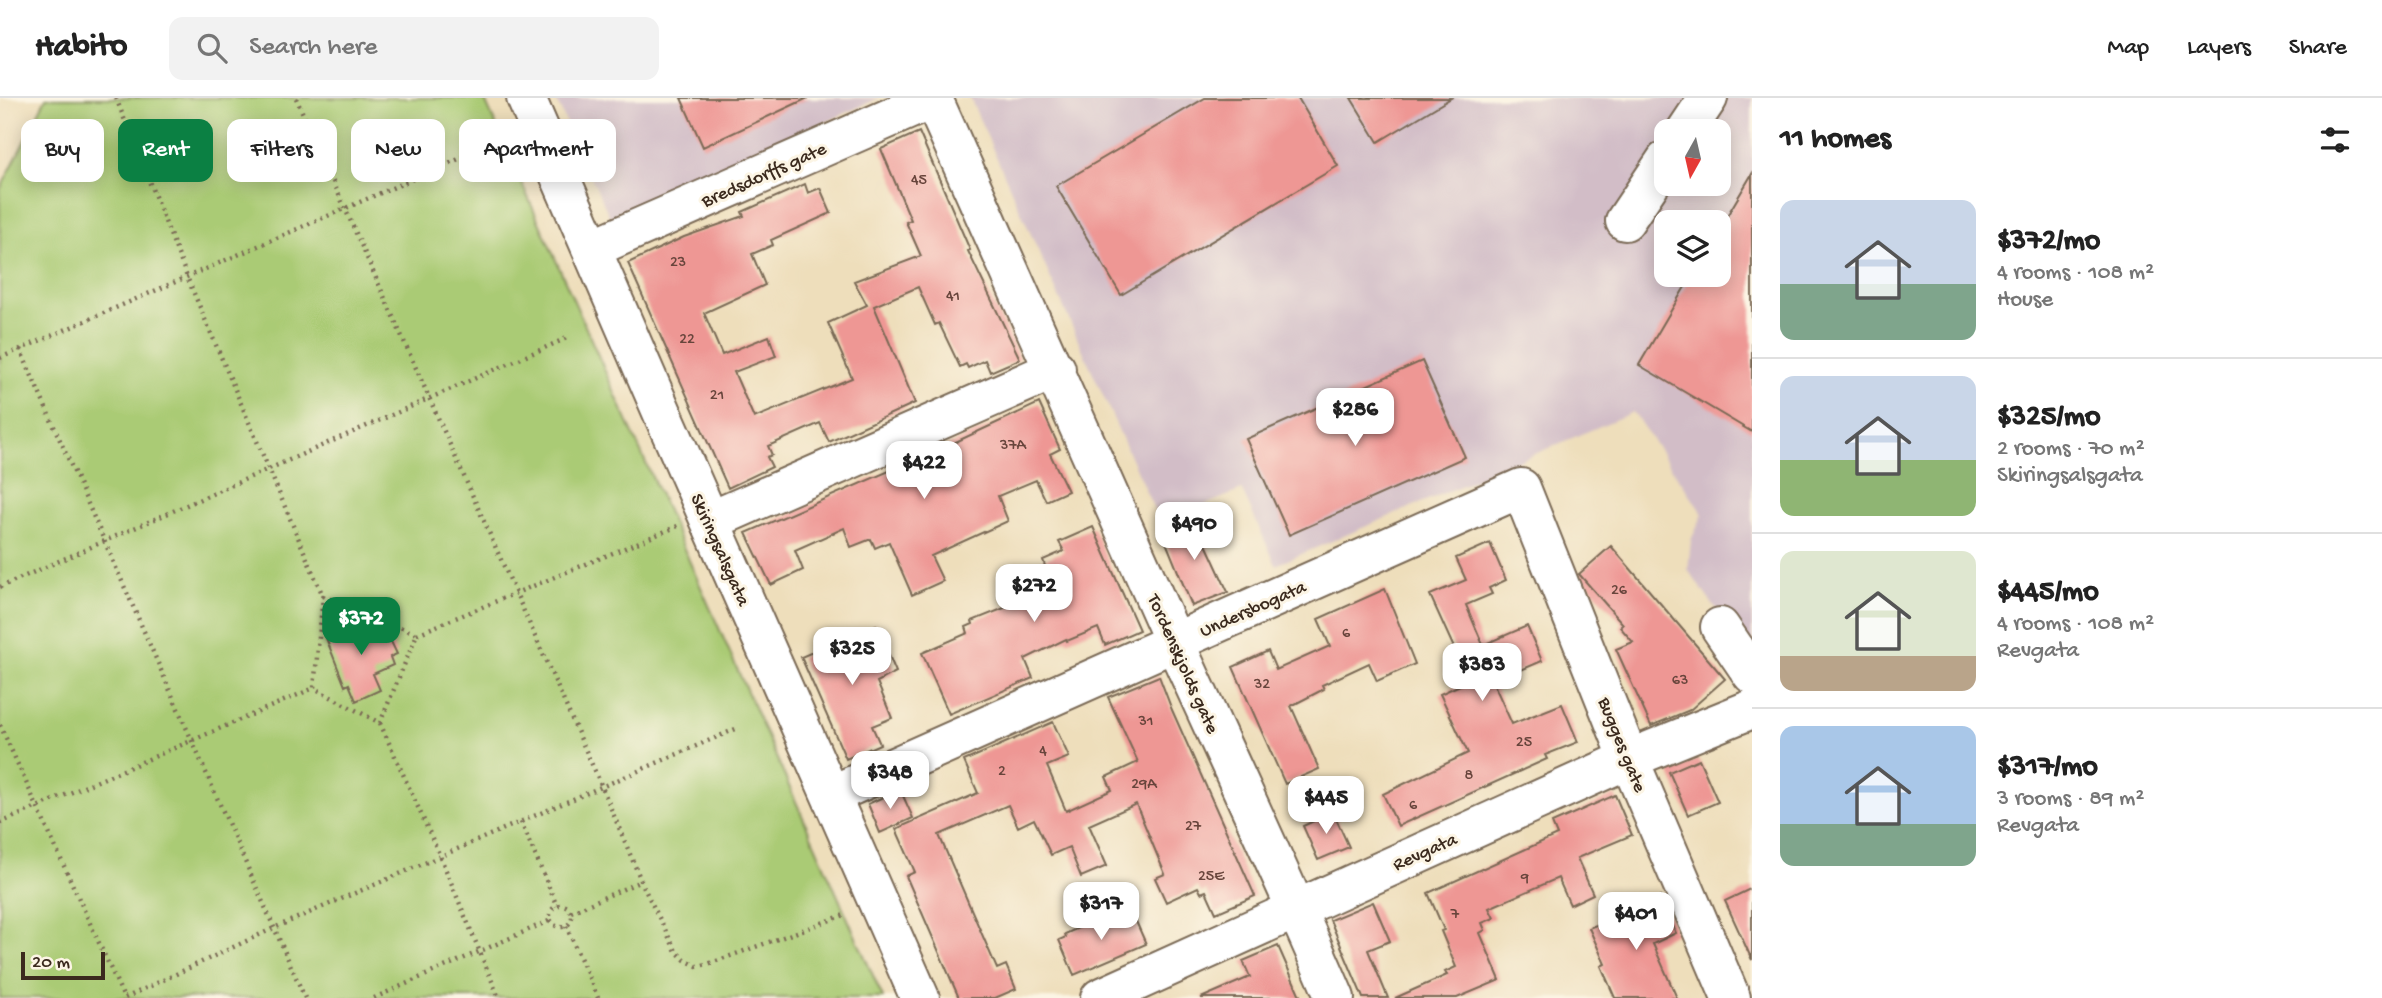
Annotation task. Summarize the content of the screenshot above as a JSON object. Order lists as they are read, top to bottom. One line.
{"streets":{"street":["Bredsdorffs gate","Skiringsalsgata","Undersbogata","Tordenskjolds gate","Bugges gate","Revgata"]},"crossings":[["Bredsdorffs gate","Skiringsalsgata"],["Bredsdorffs gate","Tordenskjolds gate"],["Skiringsalsgata","Undersbogata"],["Undersbogata","Tordenskjolds gate"],["Undersbogata","Bugges gate"],["Tordenskjolds gate","Revgata"],["Bugges gate","Revgata"]],"house_numbers":["45","23","41","22","21","37A","26","6","63","32","31","25","4","2","8","29A","6","27","25E","9","7"],"scale_bar":"20 m","north":"bottom","page":{"header":"Habito","search":"Search here","nav":["Map","Layers","Share"],"heading":"11 homes","chip":["Buy","Rent","Filters","New","Apartment"],"list":[{"name":"$372/mo","note":"4 rooms · 108 m² · House"},{"name":"$325/mo","note":"2 rooms · 70 m² · Skiringsalsgata"},{"name":"$445/mo","note":"4 rooms · 108 m² · Revgata"},{"name":"$317/mo","note":"3 rooms · 89 m² · Revgata"}],"price":["$286","$422","$490","$272","$372","$325","$383","$348","$445","$317","$401"],"scale":"20 m"}}
